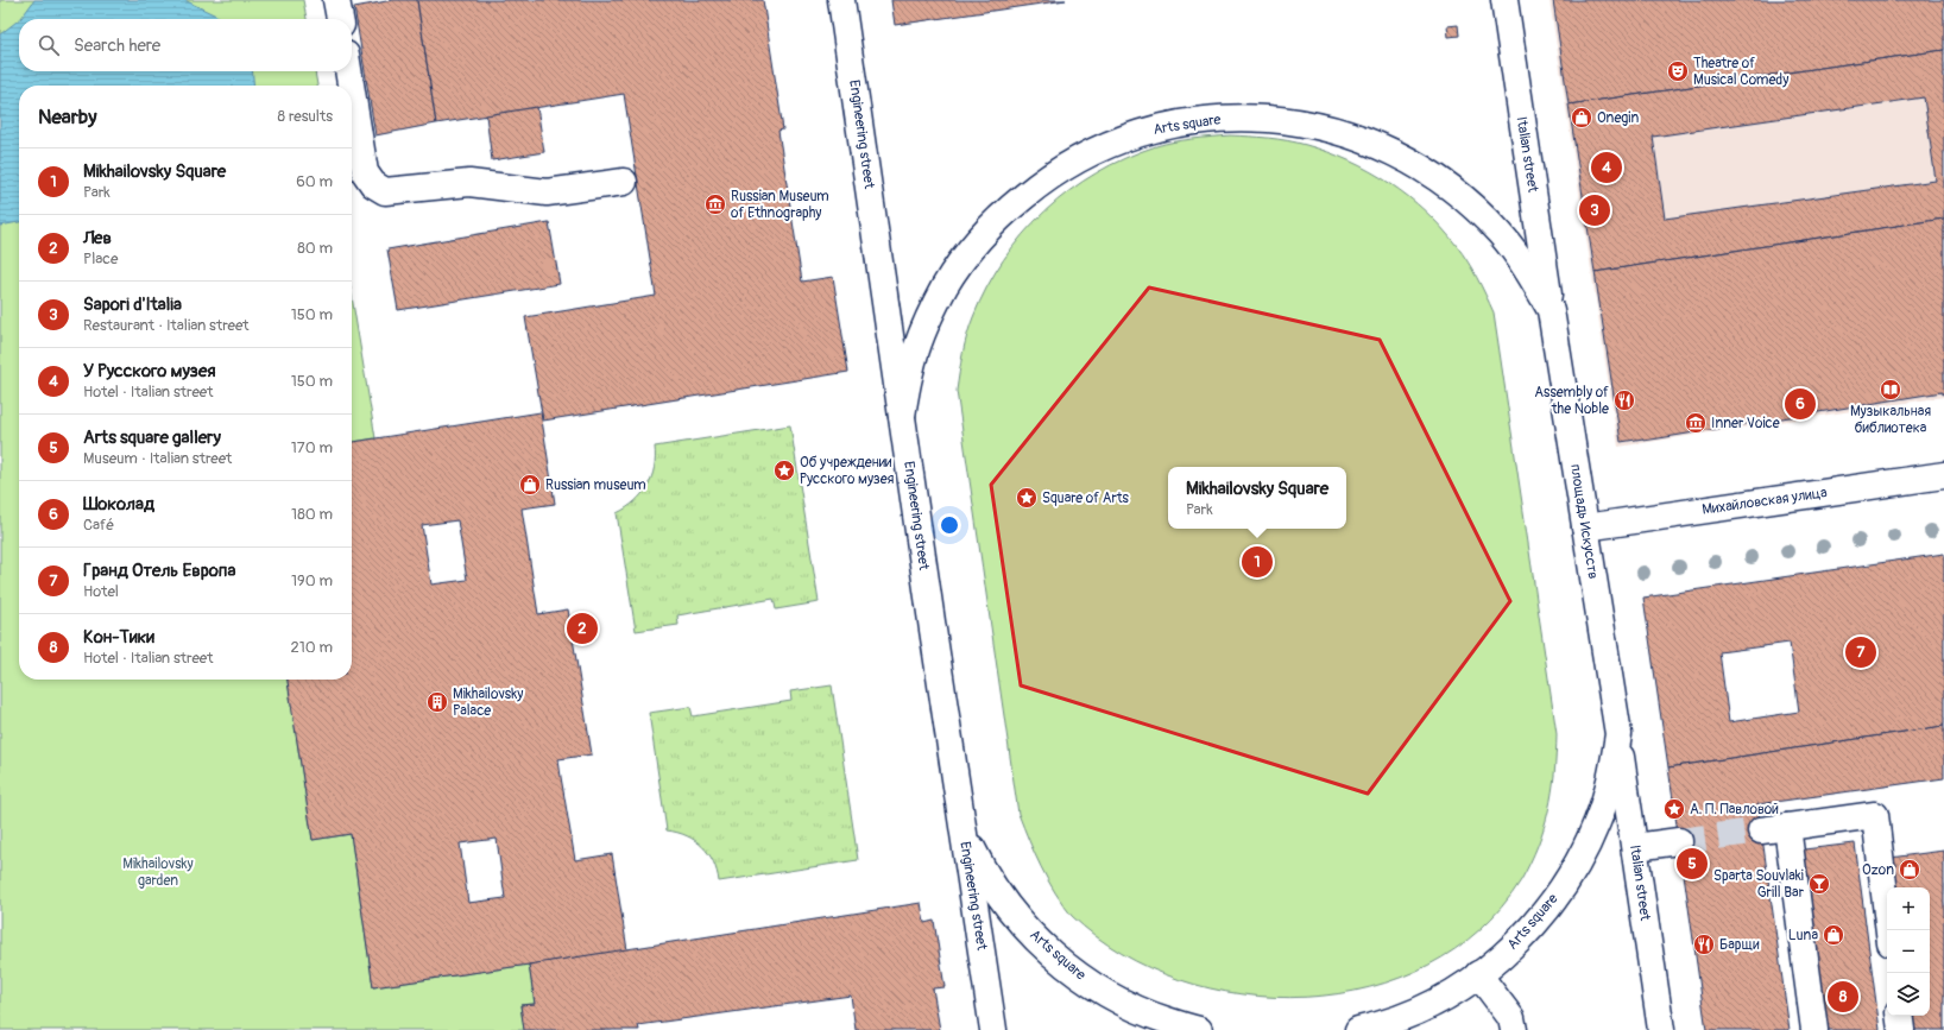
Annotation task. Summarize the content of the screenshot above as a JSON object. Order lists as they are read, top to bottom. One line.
{"streets":{"street":["Arts square","Engineering street","Italian street","Михайловская улица","площадь Искусств"]},"crossings":[["Arts square","Engineering street"],["Arts square","Italian street"],["Arts square","площадь Искусств"],["Italian street","площадь Искусств"],["Михайловская улица","площадь Искусств"]],"parks":["Mikhailovsky garden"],"places":{"theatre":["Theatre of Musical Comedy"],"shop":["Onegin","Russian museum","Ozon","Luna"],"museum":["Russian Museum of Ethnography","Inner Voice"],"library":["Музыкальная библиотека"],"restaurant":["Assembly of the Noble","Барщи"],"place":["Об учреждении Русского музея","Square of Arts","А. П. Павловой"],"building":["Mikhailovsky Palace"],"bar":["Sparta Souvlaki Grill Bar"]},"page":{"search":"Search here","heading":["Nearby","8 results"],"list":[{"mark":"1","name":"Mikhailovsky Square","note":"Park","value":"60 m"},{"mark":"2","name":"Лев","note":"Place","value":"80 m"},{"mark":"3","name":"Sapori d'Italia","note":"Restaurant · Italian street","value":"150 m"},{"mark":"4","name":"У Русского музея","note":"Hotel · Italian street","value":"150 m"},{"mark":"5","name":"Arts square gallery","note":"Museum · Italian street","value":"170 m"},{"mark":"6","name":"Шоколад","note":"Café","value":"180 m"},{"mark":"7","name":"Гранд Отель Европа","note":"Hotel","value":"190 m"},{"mark":"8","name":"Кон-Тики","note":"Hotel · Italian street","value":"210 m"}],"pins":["4","3","6","1","2","7","5","8"],"popup":["Mikhailovsky Square","Park"],"map_buttons":["+","−"]}}
